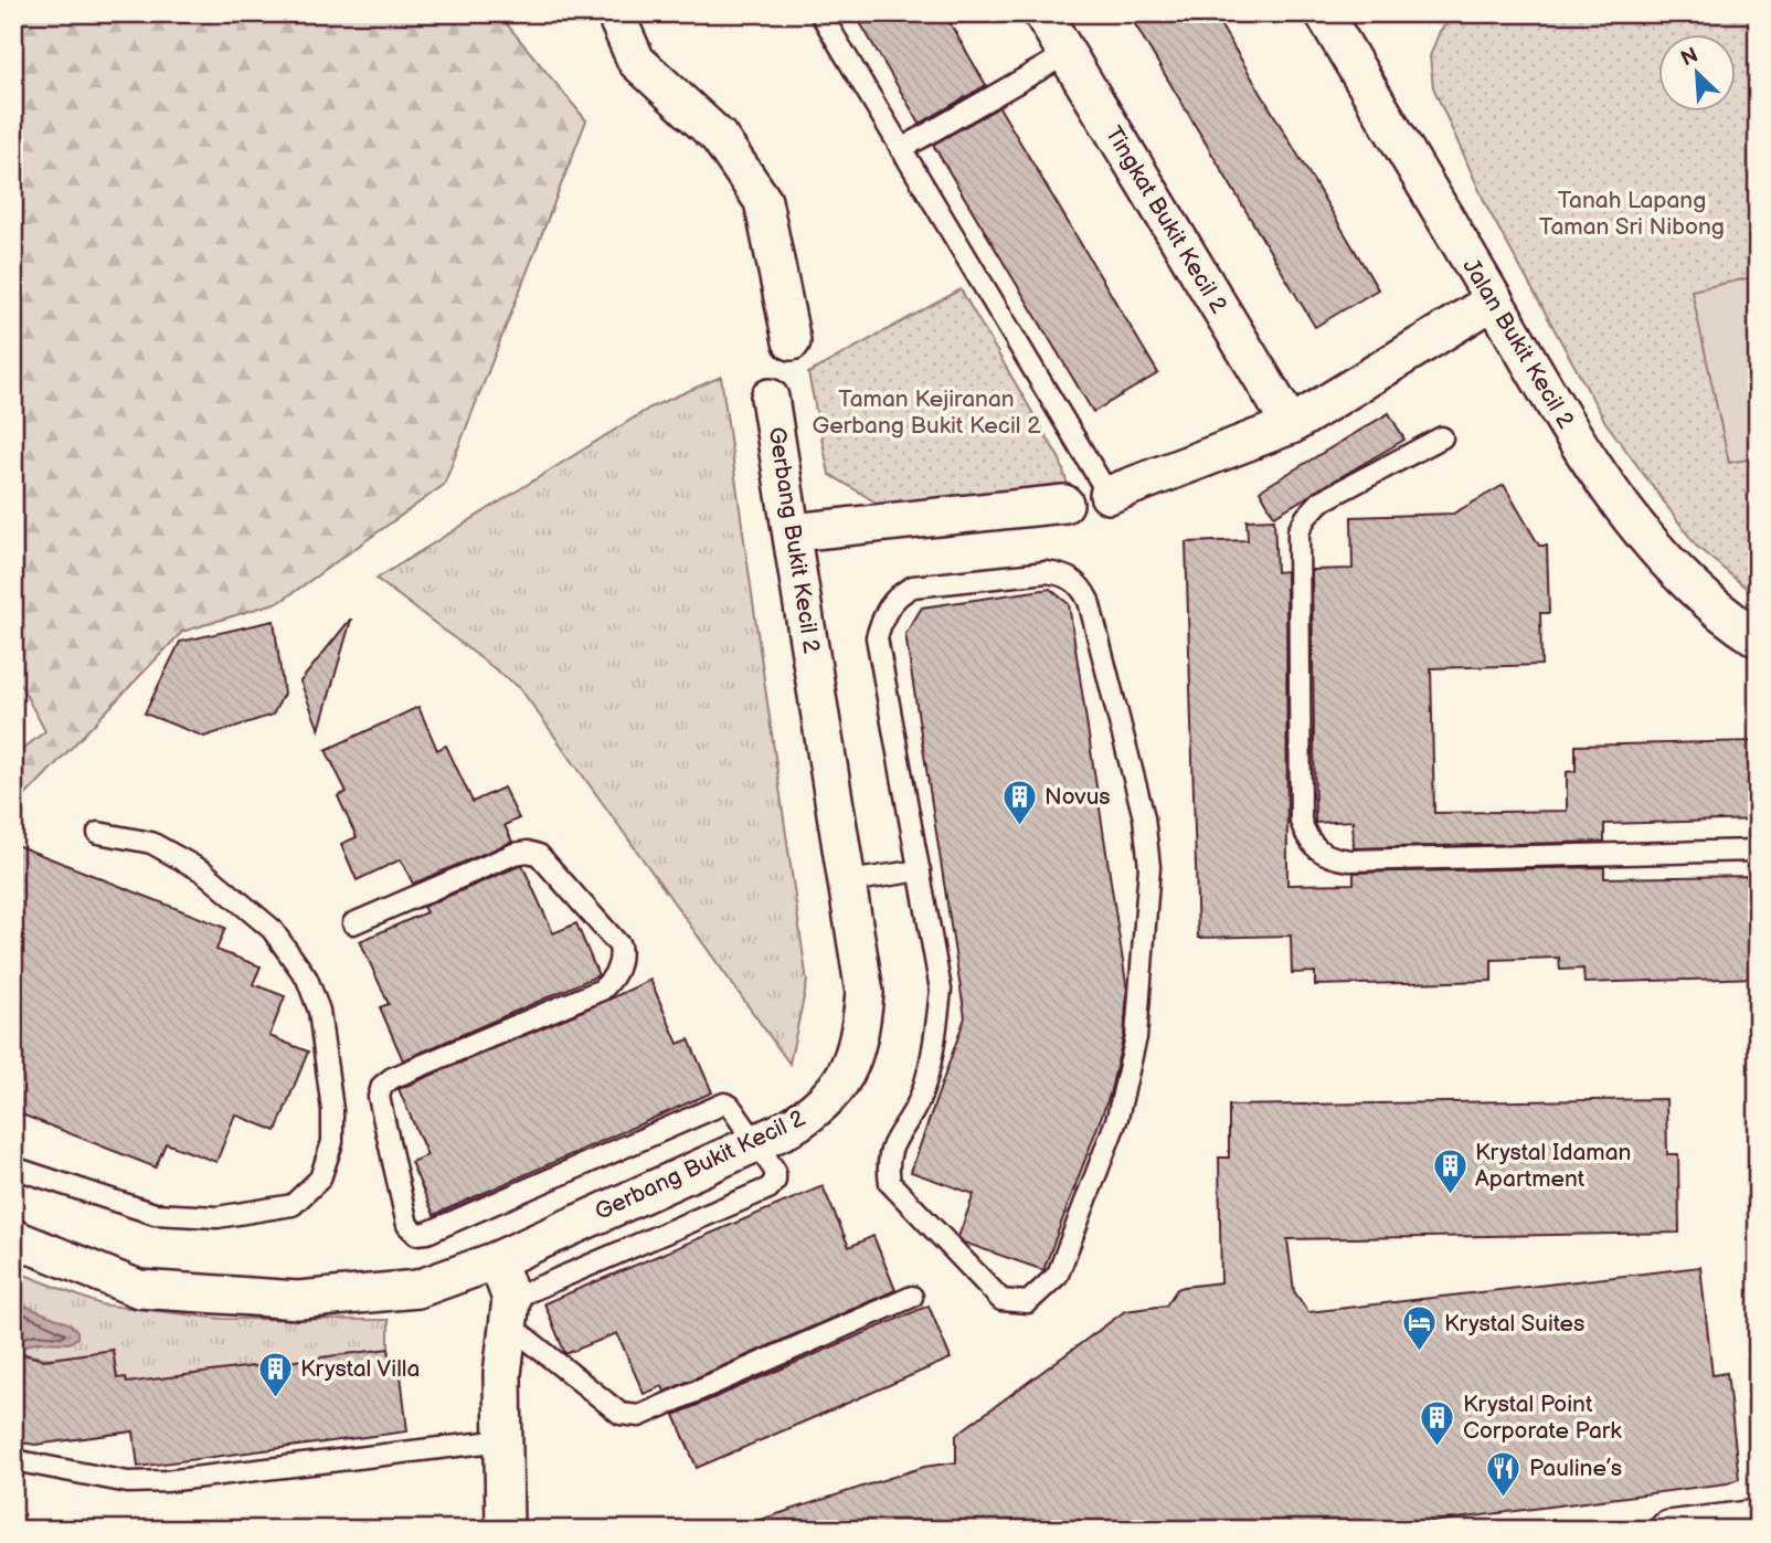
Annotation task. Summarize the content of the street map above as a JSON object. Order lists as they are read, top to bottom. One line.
{"streets":{"street":["Tingkat Bukit Kecil 2","Jalan Bukit Kecil 2","Gerbang Bukit Kecil 2"]},"parks":["Tanah Lapang Taman Sri Nibong","Taman Kejiranan Gerbang Bukit Kecil 2"],"places":{"building":["Novus","Krystal Idaman Apartment","Krystal Villa","Krystal Point Corporate Park"],"hotel":["Krystal Suites"],"restaurant":["Pauline’s"]},"north":"top left"}
